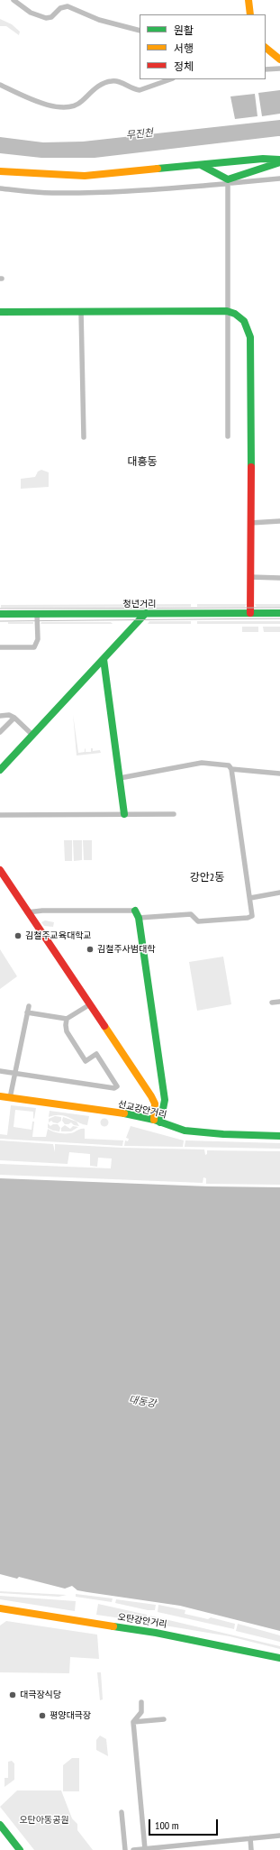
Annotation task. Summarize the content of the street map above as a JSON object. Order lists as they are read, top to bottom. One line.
{"streets":{"street":["청년거리","선교강안거리","오탄강안거리"]},"districts":["대흥동","강안2동"],"water":["무진천","대동강"],"parks":["오탄아동공원"],"places":["김철주교육대학교","김철주사범대학","대극장식당","평양대극장"],"legend":["원활","서행","정체"],"scale_bar":"100 m"}
